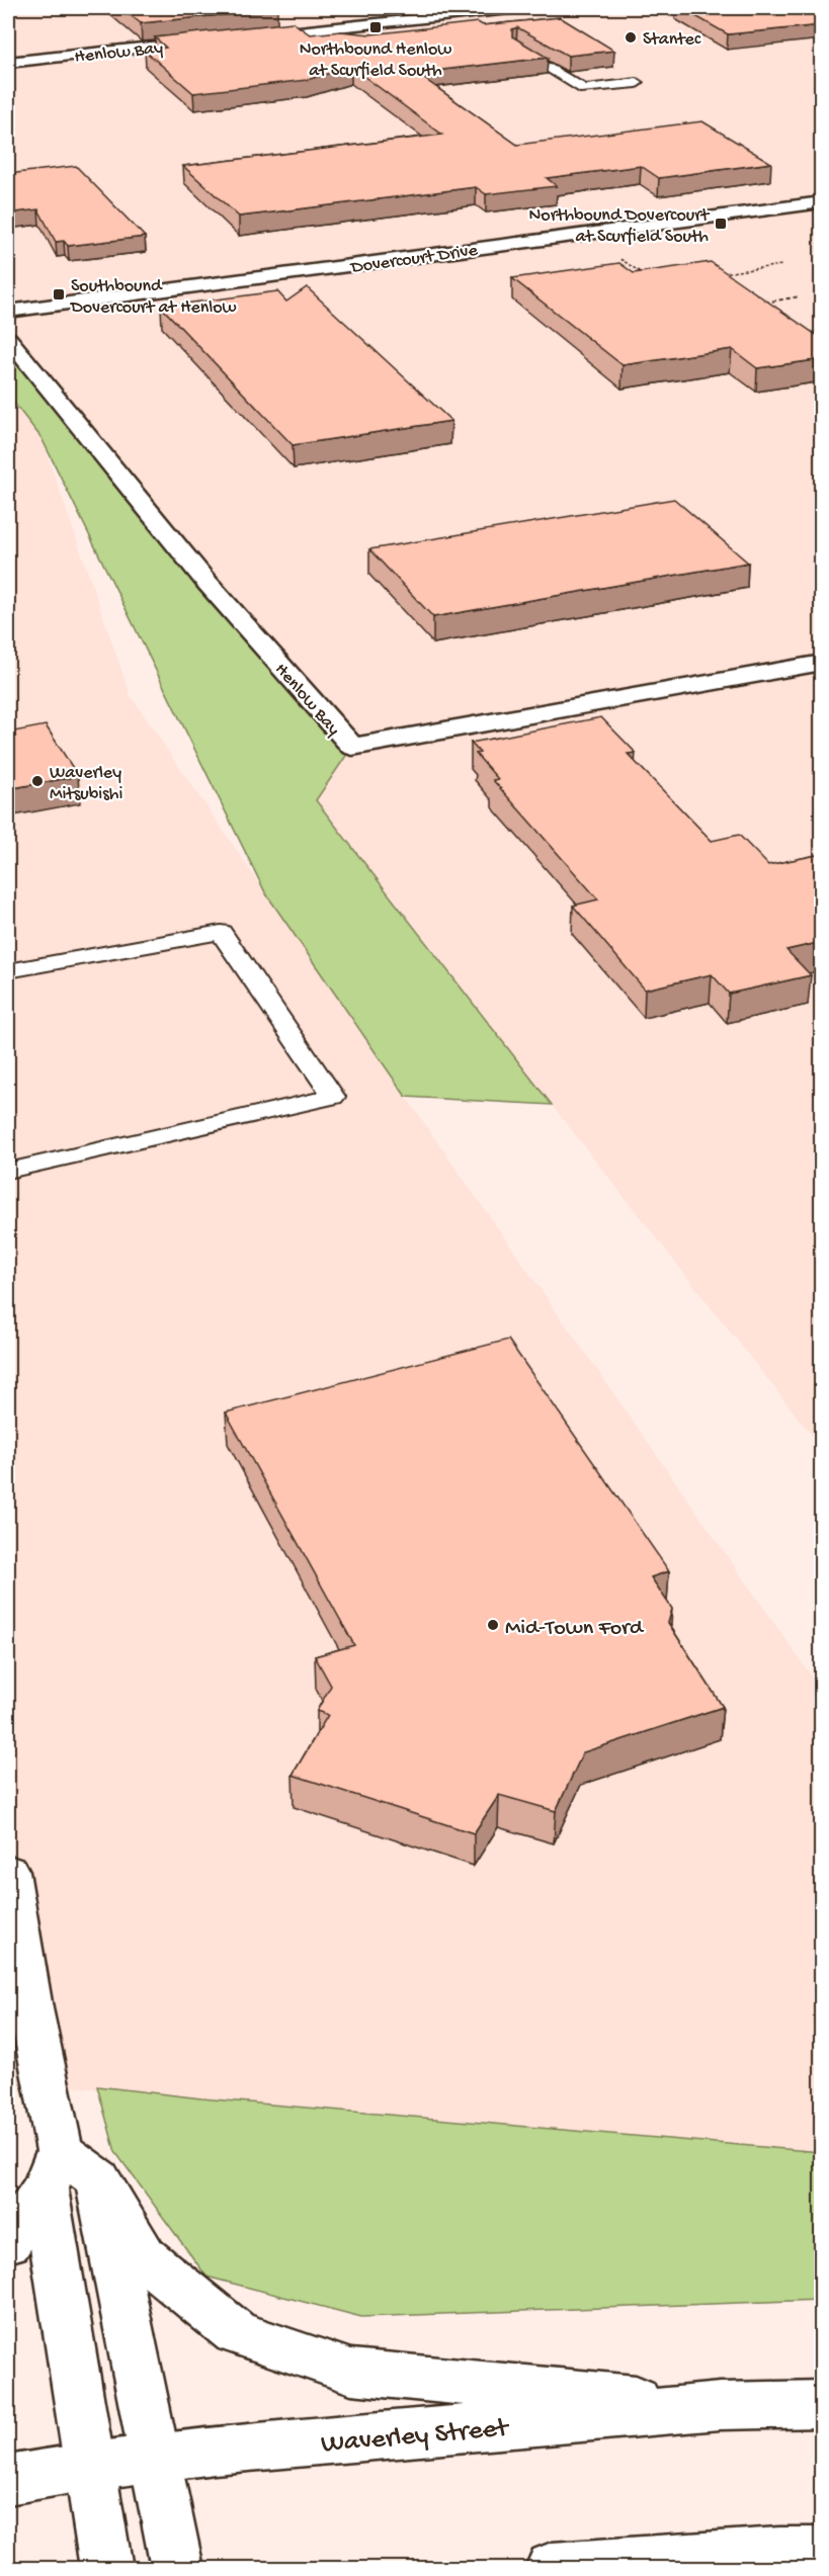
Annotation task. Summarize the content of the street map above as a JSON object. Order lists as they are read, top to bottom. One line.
{"streets":{"street":["Henlow Bay","Dovercourt Drive","Waverley Street"]},"places":{"transit":["Northbound Henlow at Scurfield South","Northbound Dovercourt at Scurfield South","Southbound Dovercourt at Henlow"],"other":["Stantec","Waverley Mitsubishi","Mid-Town Ford"]}}
